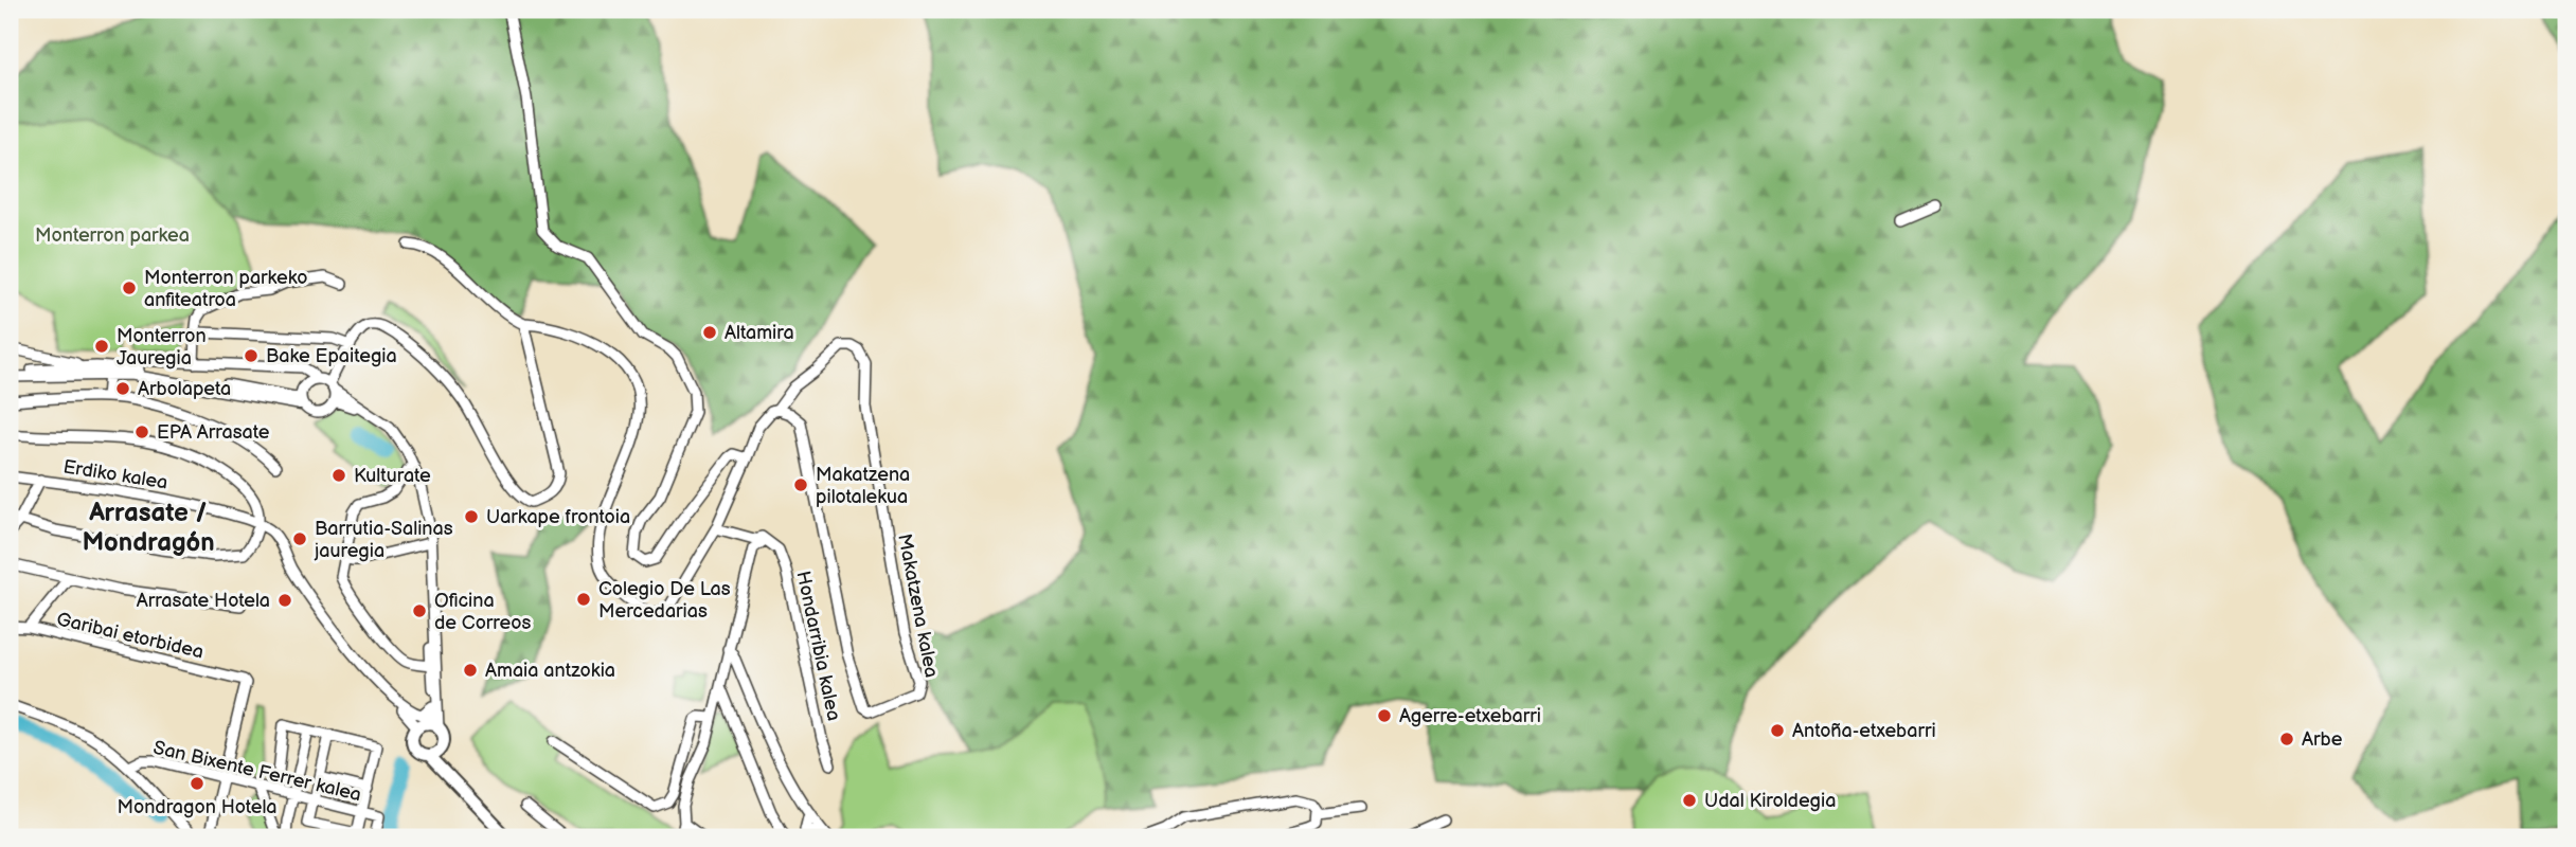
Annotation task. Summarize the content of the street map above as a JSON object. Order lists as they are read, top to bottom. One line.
{"streets":{"street":["Erdiko kalea","Makatzena kalea","Garibai etorbidea","Hondarribia kalea","San Bixente Ferrer kalea"]},"crossings":[["Garibai etorbidea","San Bixente Ferrer kalea"]],"districts":["Arrasate / Mondragón"],"parks":["Monterron parkea"],"places":["Monterron parkeko anfiteatroa","Altamira","Monterron Jauregia","Bake Epaitegia","Arbolapeta","EPA Arrasate","Kulturate","Makatzena pilotalekua","Uarkape frontoia","Barrutia-Salinas jauregia","Colegio De Las Mercedarias","Arrasate Hotela","Oficina de Correos","Amaia antzokia","Agerre-etxebarri","Antoña-etxebarri","Arbe","Mondragon Hotela","Udal Kiroldegia"]}
